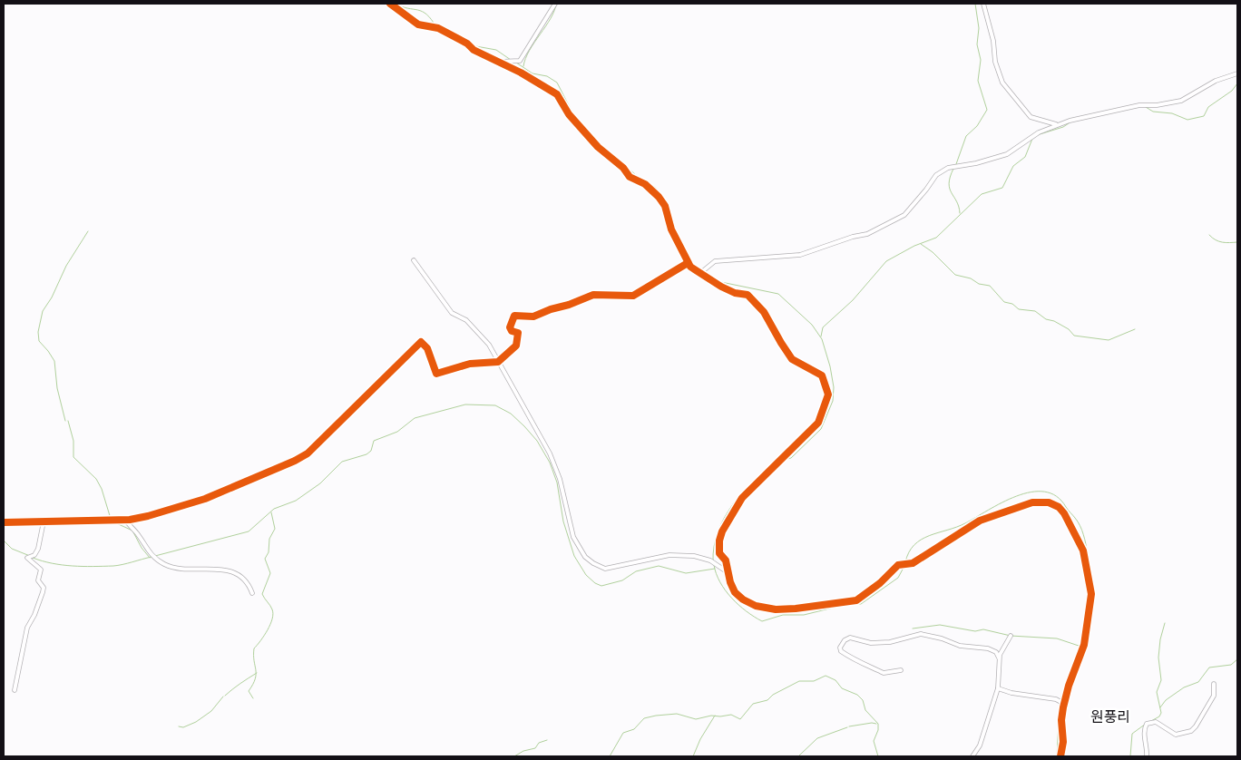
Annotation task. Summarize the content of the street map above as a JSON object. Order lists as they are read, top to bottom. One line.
{"districts":["원풍리"]}
